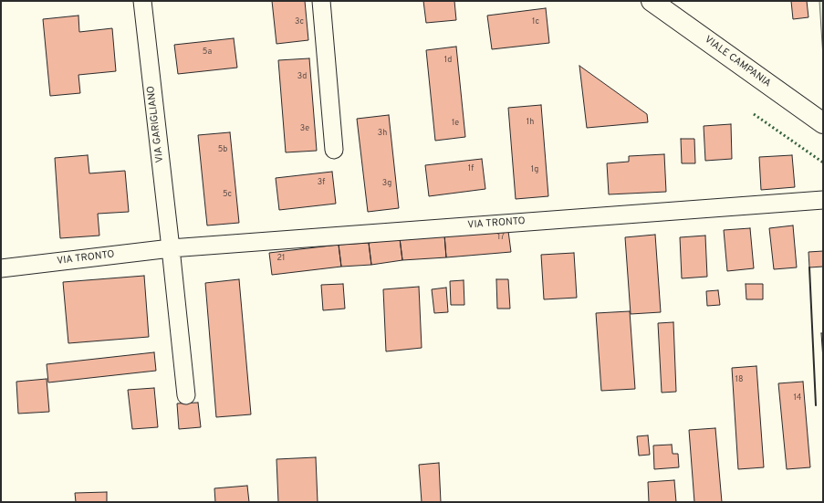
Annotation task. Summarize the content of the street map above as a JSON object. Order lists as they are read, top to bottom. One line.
{"streets":{"street":["VIALE CAMPANIA","VIA GARIGLIANO","VIA TRONTO"]},"crossings":[["VIA GARIGLIANO","VIA TRONTO"]],"house_numbers":["3c","1c","5a","1d","3d","1h","1e","3e","3h","5b","1f","1g","3f","3g","5c","17","21","18","14"]}
